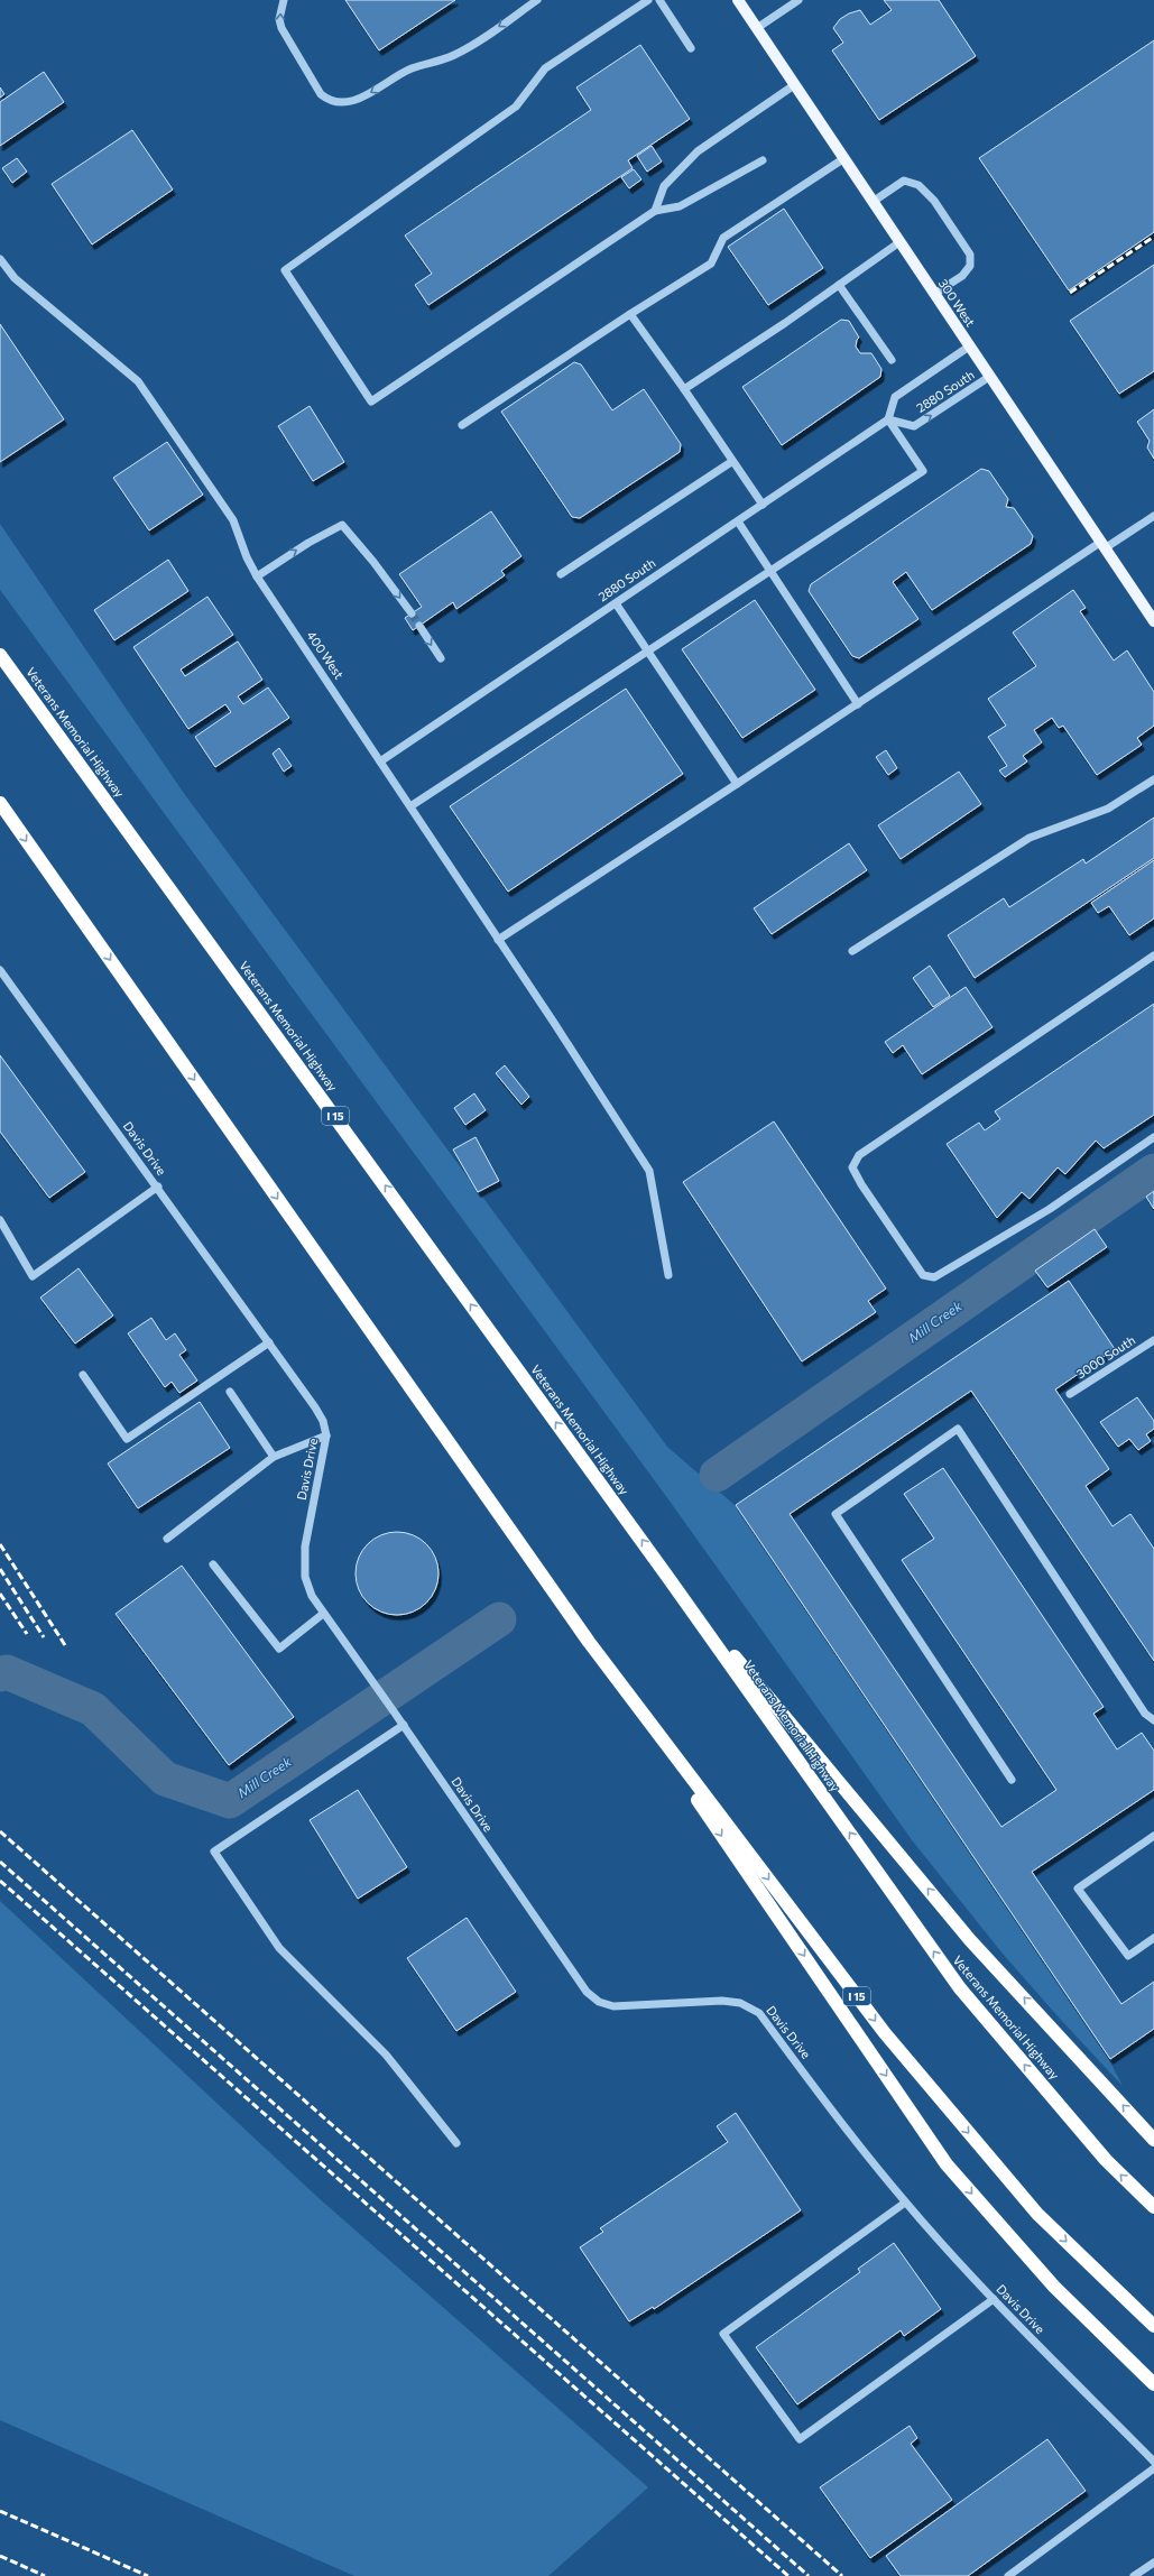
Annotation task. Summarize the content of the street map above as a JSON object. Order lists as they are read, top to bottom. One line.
{"streets":{"highway":["Veterans Memorial Highway","I 15"],"main road":["300 West"],"street":["2880 South","400 West","Davis Drive","3000 South"]},"crossings":[["300 West","2880 South"],["2880 South","400 West"]],"water":["Mill Creek"]}
